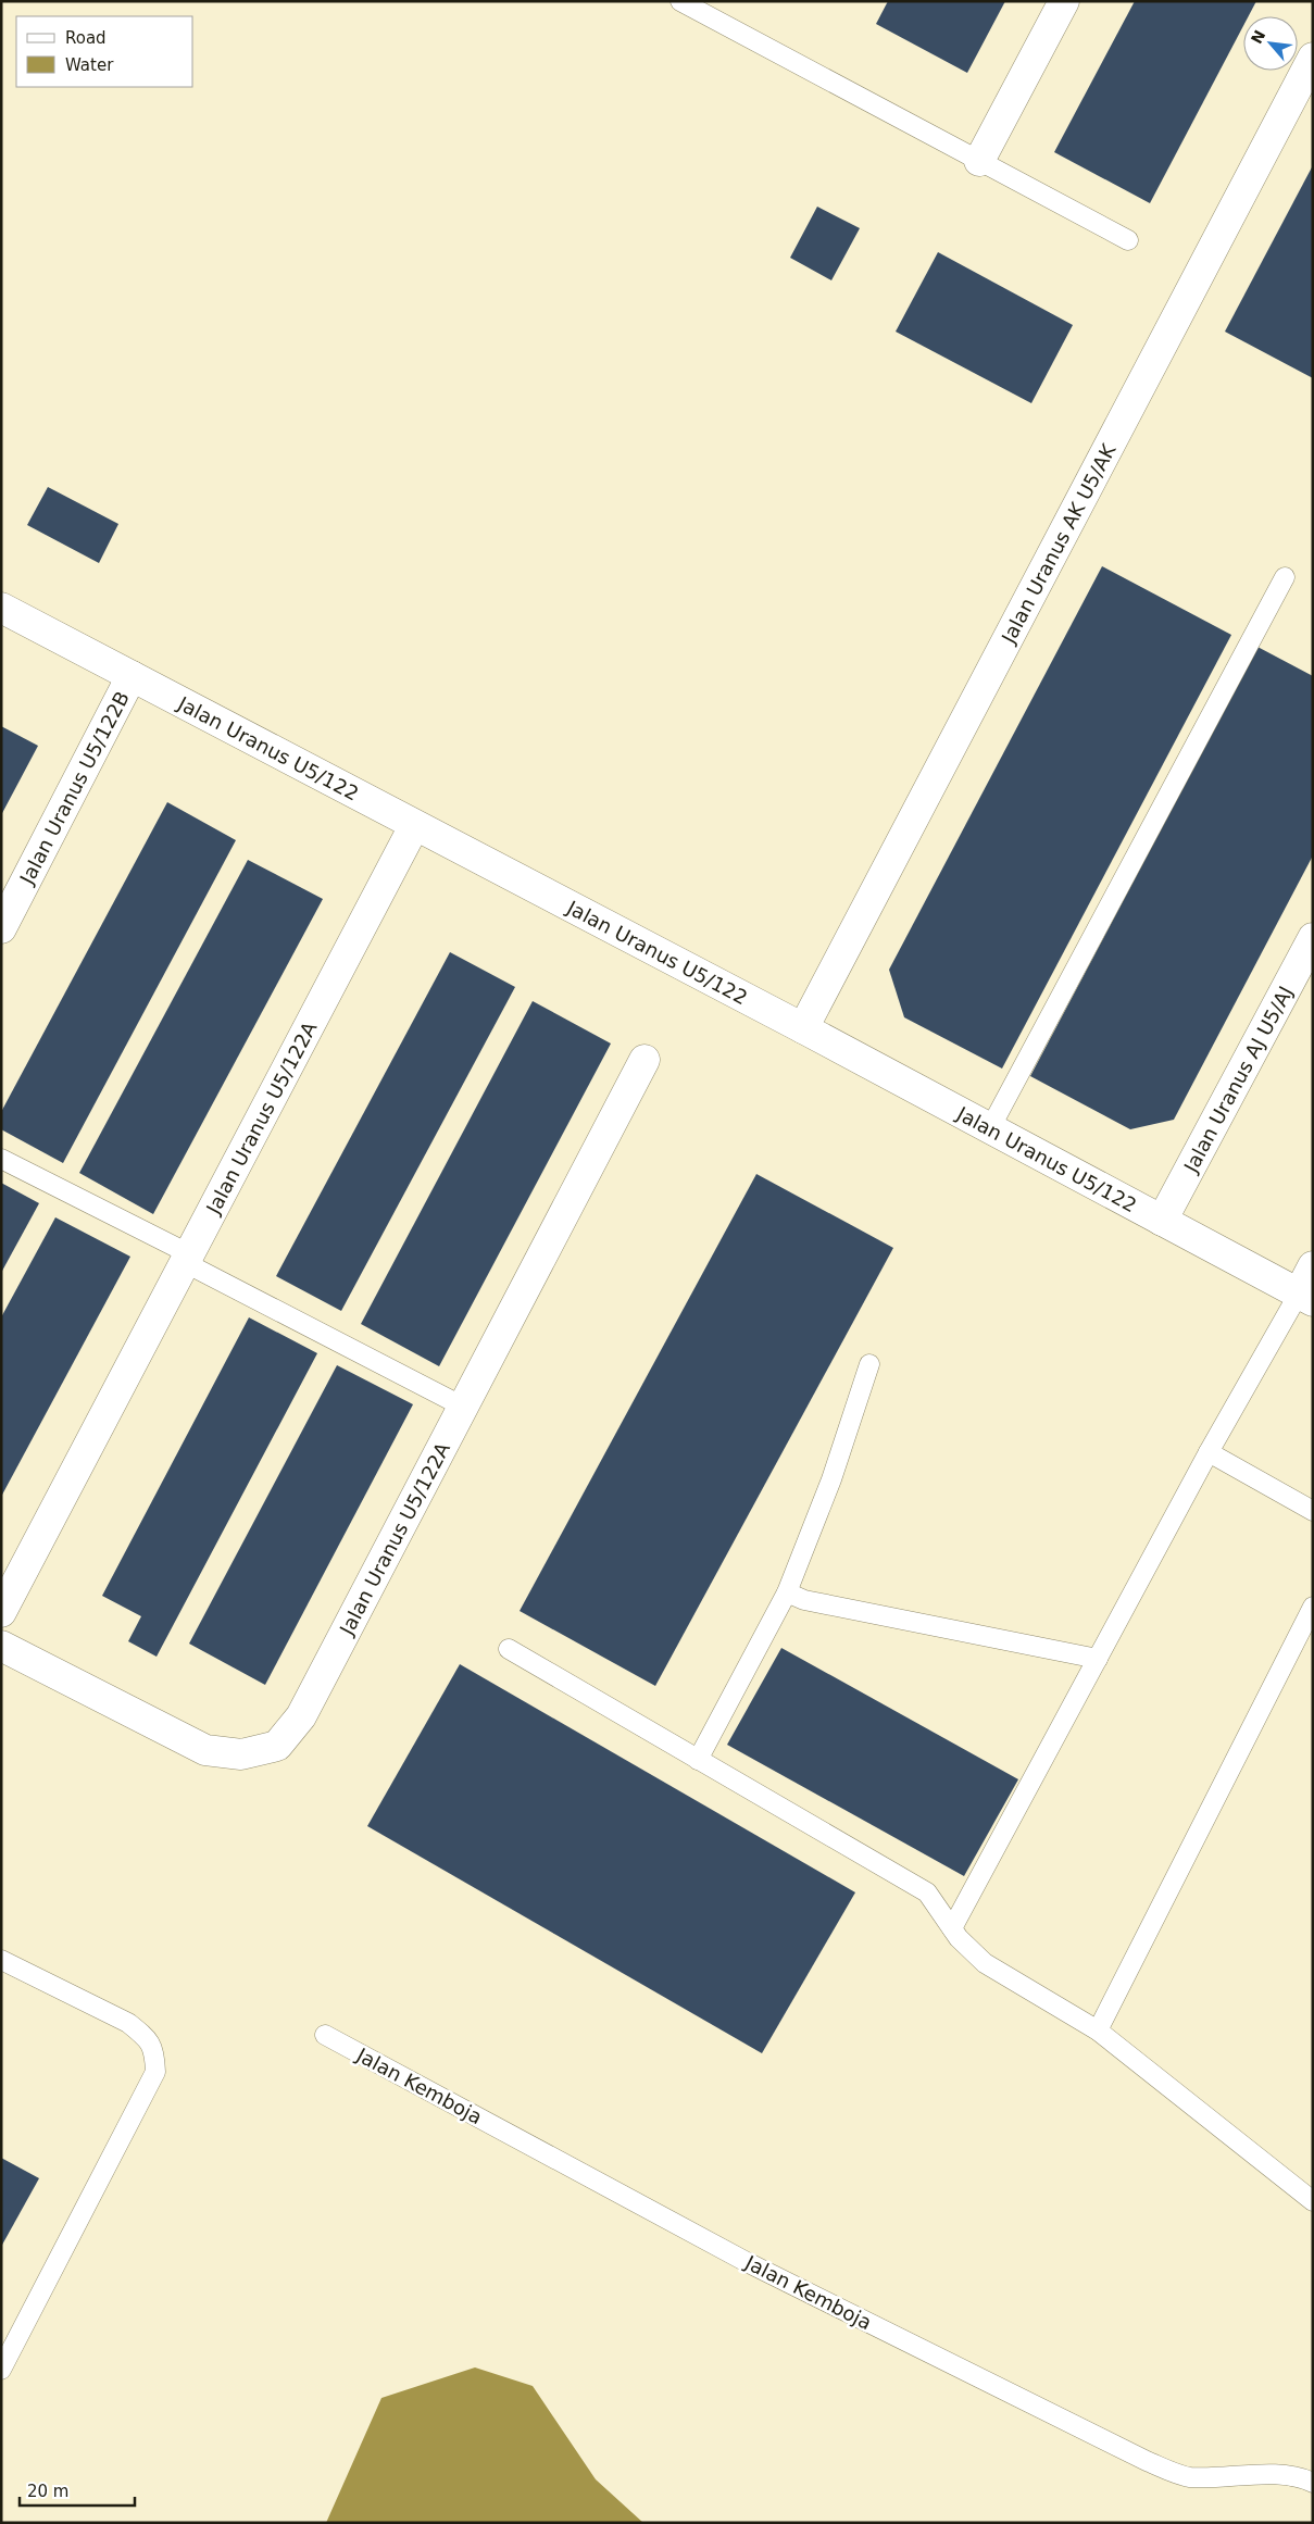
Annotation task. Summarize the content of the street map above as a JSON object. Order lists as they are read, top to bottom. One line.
{"streets":{"street":["Jalan Uranus AK U5/AK","Jalan Uranus U5/122","Jalan Uranus U5/122B","Jalan Uranus AJ U5/AJ","Jalan Uranus U5/122A"],"lane":["Jalan Kemboja"]},"crossings":[["Jalan Uranus AK U5/AK","Jalan Uranus U5/122"],["Jalan Uranus U5/122","Jalan Uranus U5/122B"],["Jalan Uranus U5/122","Jalan Uranus AJ U5/AJ"],["Jalan Uranus U5/122","Jalan Uranus U5/122A"]],"legend":["Road","Water"],"scale_bar":"20 m","north":"top left"}
